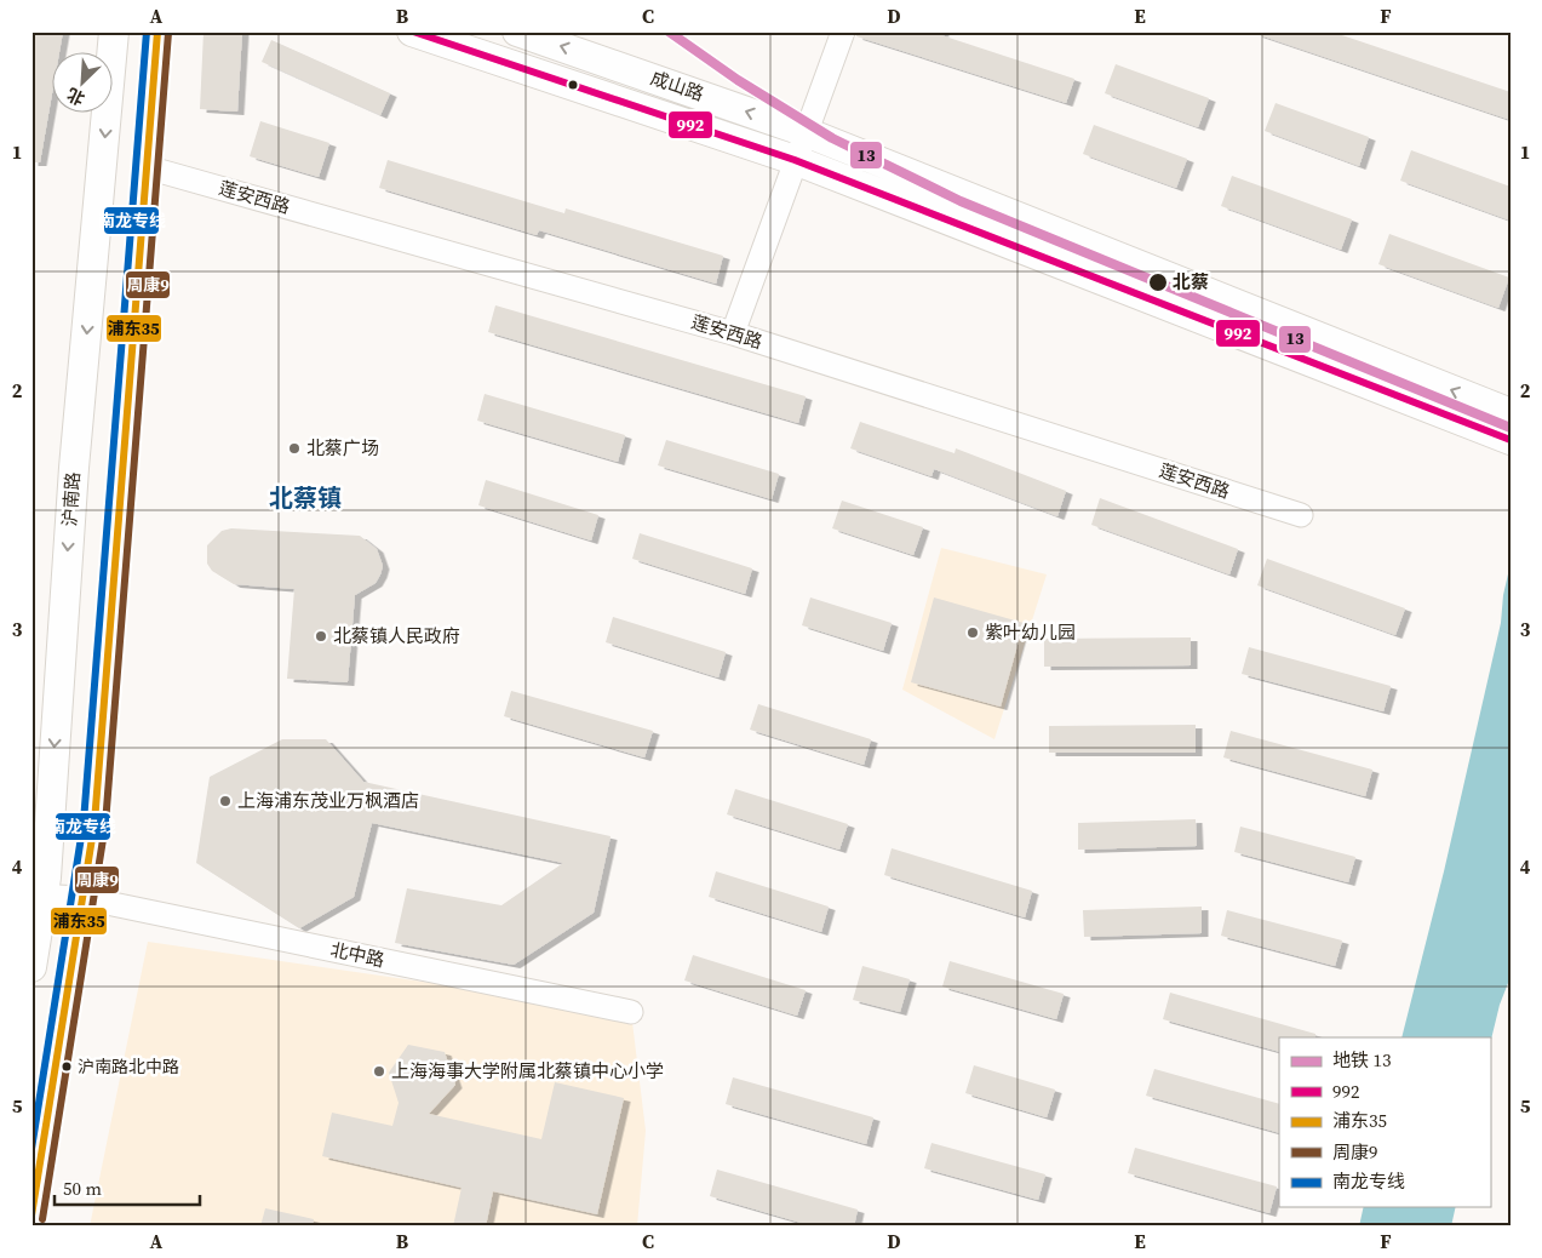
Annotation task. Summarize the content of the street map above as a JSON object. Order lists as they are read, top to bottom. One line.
{"streets":{"main road":["成山路","沪南路"],"street":["莲安西路","北中路"]},"crossings":[["沪南路","北中路"]],"districts":["北蔡镇"],"places":["北蔡","北蔡广场","紫叶幼儿园","北蔡镇人民政府","上海浦东茂业万枫酒店","沪南路北中路","上海海事大学附属北蔡镇中心小学"],"lines":["metro line 13","transit line 992","transit line 浦东35","transit line 南龙专线","transit line 周康9"],"legend":["地铁 13","992","浦东35","周康9","南龙专线"],"scale_bar":"50 m","north":"bottom left","grid":{"columns":["A","B","C","D","E","F"],"rows":["1","2","3","4","5"]}}
